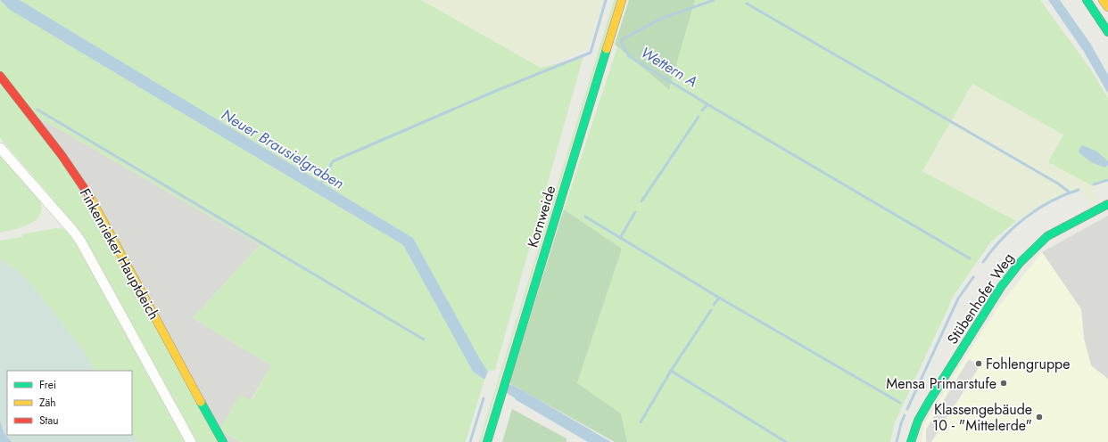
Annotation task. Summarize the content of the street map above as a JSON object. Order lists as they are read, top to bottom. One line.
{"streets":{"street":["Kornweide","Finkenrieker Hauptdeich","Stübenhofer Weg"]},"water":["Wettern A","Neuer Brausielgraben"],"places":["Fohlengruppe","Mensa Primarstufe","Klassengebäude 10 - \"Mittelerde\""],"legend":["Frei","Zäh","Stau"]}
